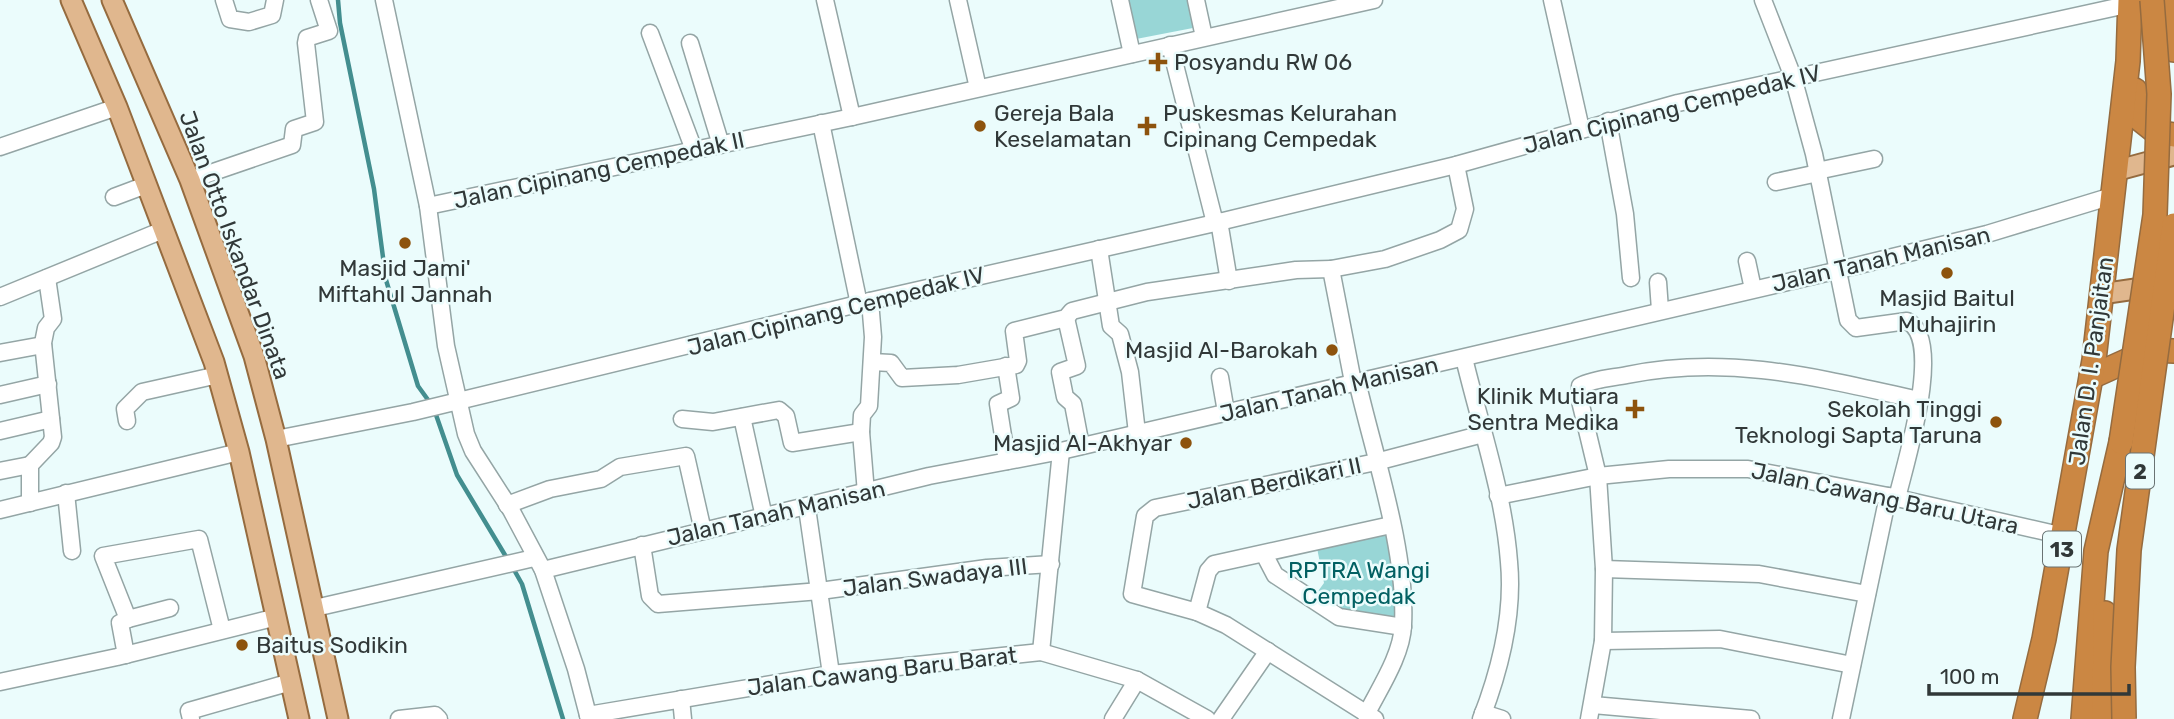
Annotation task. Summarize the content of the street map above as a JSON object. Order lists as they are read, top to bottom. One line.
{"streets":{"highway":["Jalan D. I. Panjaitan","2","13"],"main road":["Jalan Otto Iskandar Dinata"],"street":["Jalan Cipinang Cempedak IV","Jalan Cipinang Cempedak II","Jalan Tanah Manisan","Jalan Berdikari II","Jalan Cawang Baru Utara","Jalan Swadaya III","Jalan Cawang Baru Barat"]},"crossings":[["Jalan Cipinang Cempedak IV","Jalan Otto Iskandar Dinata"],["Jalan Cipinang Cempedak IV","Jalan D. I. Panjaitan"],["Jalan Cipinang Cempedak IV","2"],["Jalan Cipinang Cempedak IV","Jalan Cawang Baru Barat"],["Jalan Cipinang Cempedak II","Jalan Cawang Baru Barat"],["Jalan Otto Iskandar Dinata","Jalan Tanah Manisan"],["Jalan Tanah Manisan","Jalan D. I. Panjaitan"],["Jalan Tanah Manisan","Jalan Swadaya III"],["Jalan Tanah Manisan","Jalan Cawang Baru Barat"],["Jalan D. I. Panjaitan","2"],["Jalan D. I. Panjaitan","Jalan Cawang Baru Utara"]],"parks":["RPTRA Wangi Cempedak"],"places":{"health":["Posyandu RW 06","Puskesmas Kelurahan Cipinang Cempedak","Klinik Mutiara Sentra Medika"],"other":["Gereja Bala Keselamatan","Masjid Jami' Miftahul Jannah","Masjid Baitul Muhajirin","Masjid Al-Barokah","Sekolah Tinggi Teknologi Sapta Taruna","Masjid Al-Akhyar","Baitus Sodikin"]},"scale_bar":"100 m"}
